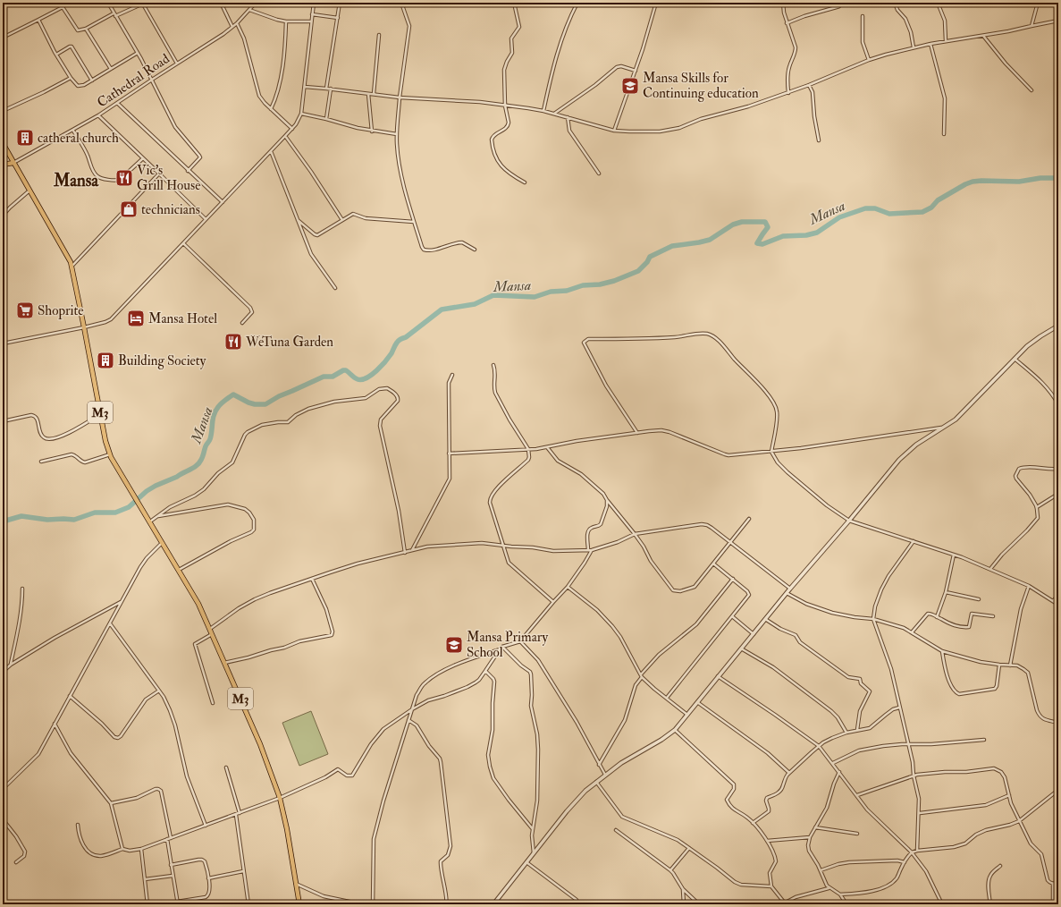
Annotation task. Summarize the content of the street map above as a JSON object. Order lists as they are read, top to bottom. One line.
{"streets":{"main road":["M3"],"street":["Cathedral Road"]},"crossings":[["Cathedral Road","M3"]],"districts":["Mansa"],"water":["Mansa"],"places":{"school or university":["Mansa Skills for Continuing education","Mansa Primary School"],"building":["catheral church","Building Society"],"restaurant":["Vic's Grill House","WeTuna Garden"],"shop":["technicians"],"supermarket":["Shoprite"],"hotel":["Mansa Hotel"]}}
